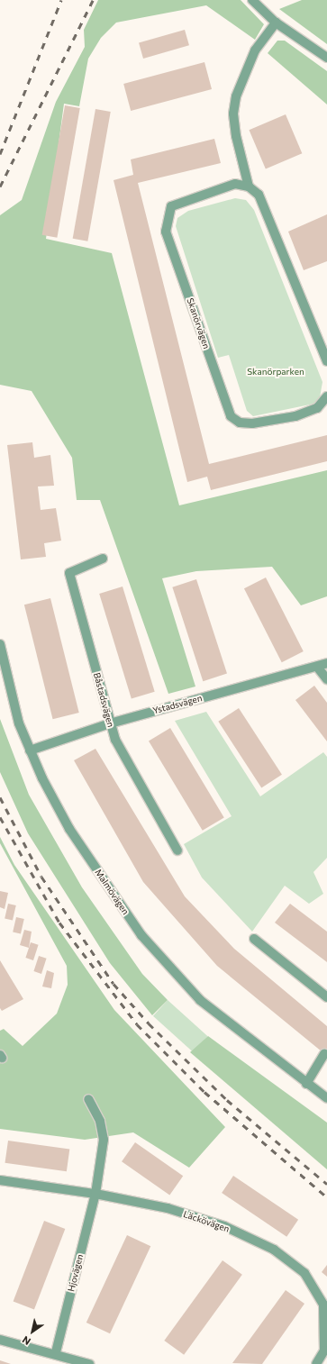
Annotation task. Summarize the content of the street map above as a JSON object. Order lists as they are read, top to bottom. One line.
{"streets":{"street":["Skanörvägen","Båstadsvägen","Ystadsvägen","Malmövägen","Läckövägen","Hjovägen"]},"crossings":[["Båstadsvägen","Ystadsvägen"],["Ystadsvägen","Malmövägen"],["Läckövägen","Hjovägen"]],"parks":["Skanörparken"],"north":"bottom left"}
